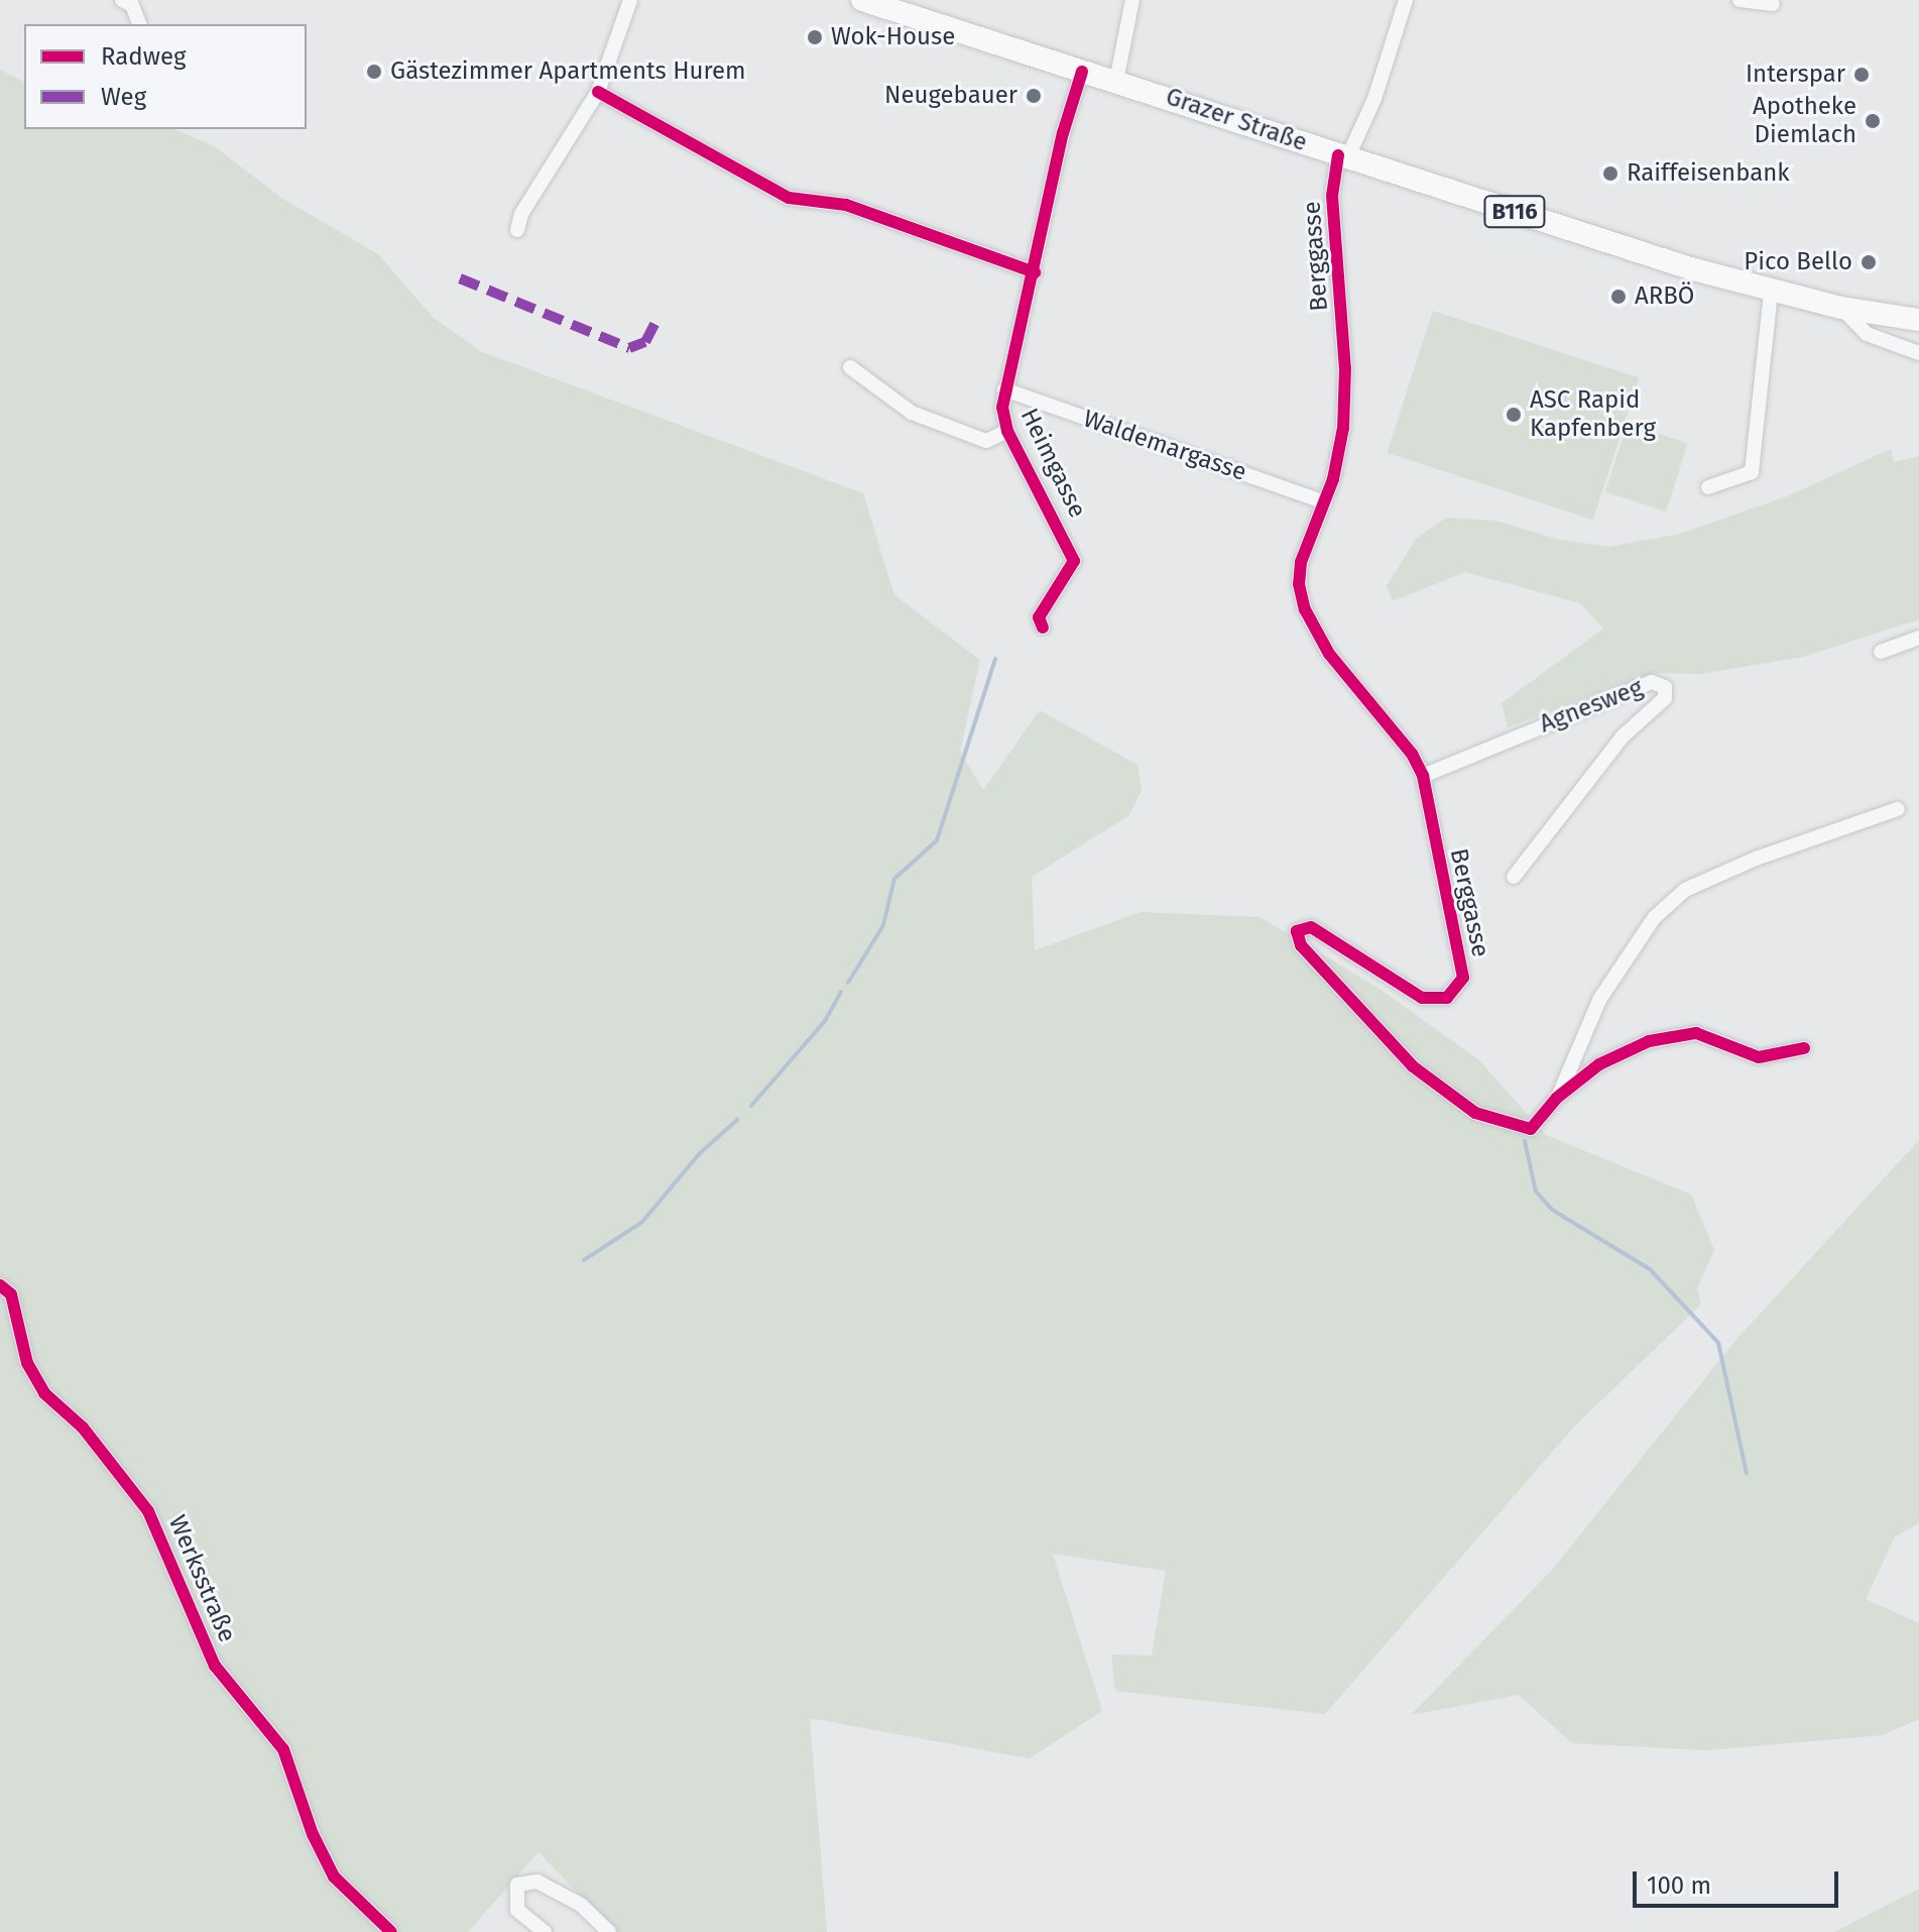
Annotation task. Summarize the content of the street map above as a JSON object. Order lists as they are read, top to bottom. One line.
{"streets":{"main road":["Grazer Straße","B116"],"street":["Berggasse","Waldemargasse","Heimgasse","Agnesweg","Werksstraße"]},"crossings":[["Grazer Straße","Berggasse"],["Grazer Straße","Heimgasse"],["Berggasse","Waldemargasse"],["Berggasse","Agnesweg"],["Waldemargasse","Heimgasse"]],"places":["Wok-House","Gästezimmer Apartments Hurem","Interspar","Neugebauer","Apotheke Diemlach","Raiffeisenbank","Pico Bello","ARBÖ","ASC Rapid Kapfenberg"],"legend":["Radweg","Weg"],"scale_bar":"100 m"}
